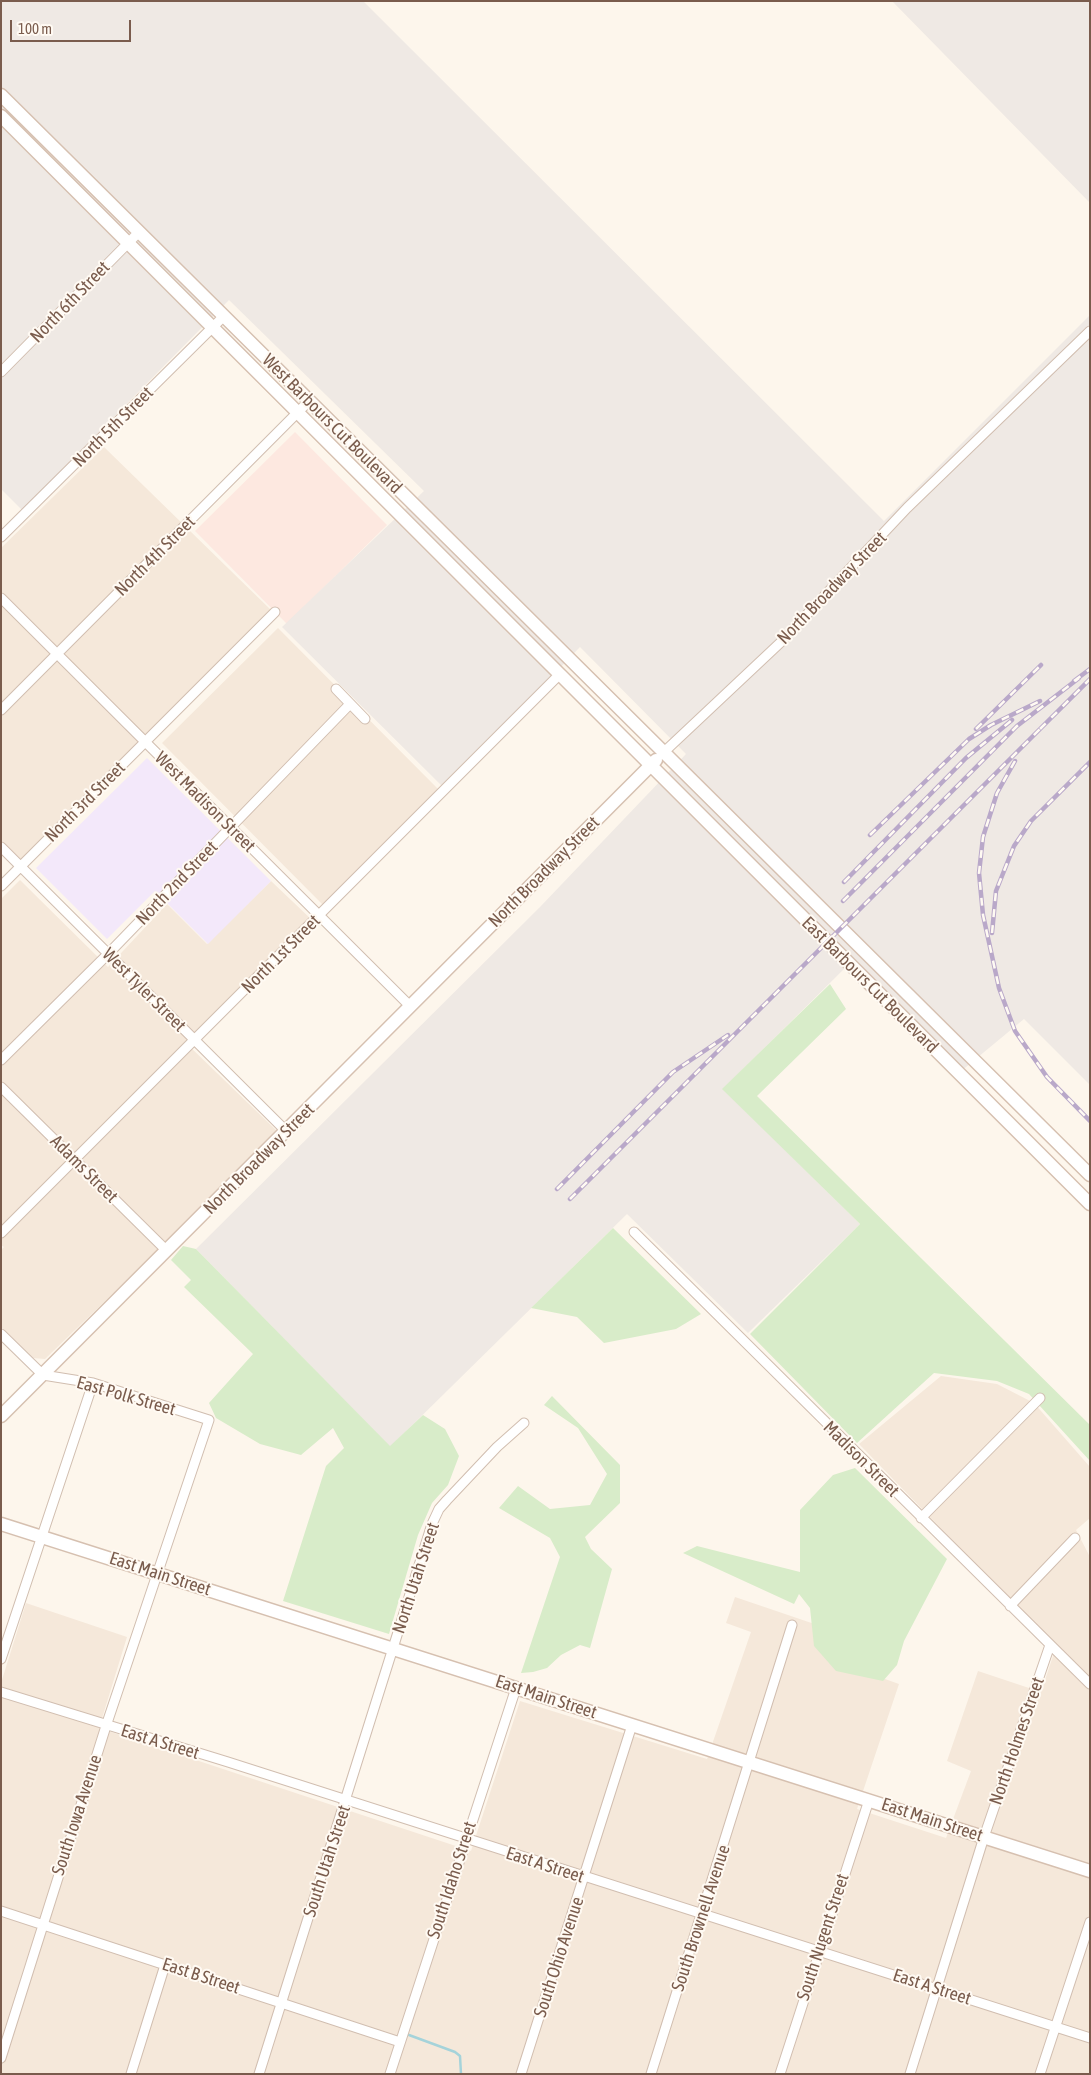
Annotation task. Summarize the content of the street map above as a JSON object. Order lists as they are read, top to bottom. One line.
{"streets":{"street":["North 6th Street","West Barbours Cut Boulevard","North 5th Street","North 4th Street","North Broadway Street","North 3rd Street","West Madison Street","North 2nd Street","North 1st Street","East Barbours Cut Boulevard","West Tyler Street","Adams Street","East Polk Street","Madison Street","East Main Street","North Utah Street","North Holmes Street","East A Street","South Iowa Avenue","South Utah Street","South Idaho Street","South Brownell Avenue","South Nugent Street","South Ohio Avenue","East B Street"]},"crossings":[["North 6th Street","West Barbours Cut Boulevard"],["West Barbours Cut Boulevard","North 5th Street"],["West Barbours Cut Boulevard","North 4th Street"],["West Barbours Cut Boulevard","North Broadway Street"],["West Barbours Cut Boulevard","North 1st Street"],["West Barbours Cut Boulevard","East Barbours Cut Boulevard"],["North 4th Street","West Madison Street"],["North Broadway Street","West Madison Street"],["North Broadway Street","East Barbours Cut Boulevard"],["North Broadway Street","West Tyler Street"],["North Broadway Street","Adams Street"],["North Broadway Street","East Polk Street"],["North 3rd Street","West Madison Street"],["North 3rd Street","West Tyler Street"],["West Madison Street","North 2nd Street"],["West Madison Street","North 1st Street"],["North 2nd Street","West Tyler Street"],["North 1st Street","West Tyler Street"],["North 1st Street","Adams Street"],["East Polk Street","South Iowa Avenue"],["Madison Street","North Holmes Street"],["East Main Street","North Utah Street"],["East Main Street","North Holmes Street"],["East Main Street","South Iowa Avenue"],["East Main Street","South Utah Street"],["East Main Street","South Idaho Street"],["East Main Street","South Brownell Avenue"],["East Main Street","South Nugent Street"],["East Main Street","South Ohio Avenue"],["North Utah Street","South Utah Street"],["North Holmes Street","East A Street"],["East A Street","South Iowa Avenue"],["East A Street","South Utah Street"],["East A Street","South Idaho Street"],["East A Street","South Brownell Avenue"],["East A Street","South Nugent Street"],["East A Street","South Ohio Avenue"],["South Iowa Avenue","East B Street"],["South Utah Street","East B Street"],["South Idaho Street","East B Street"]],"scale_bar":"100 m"}
